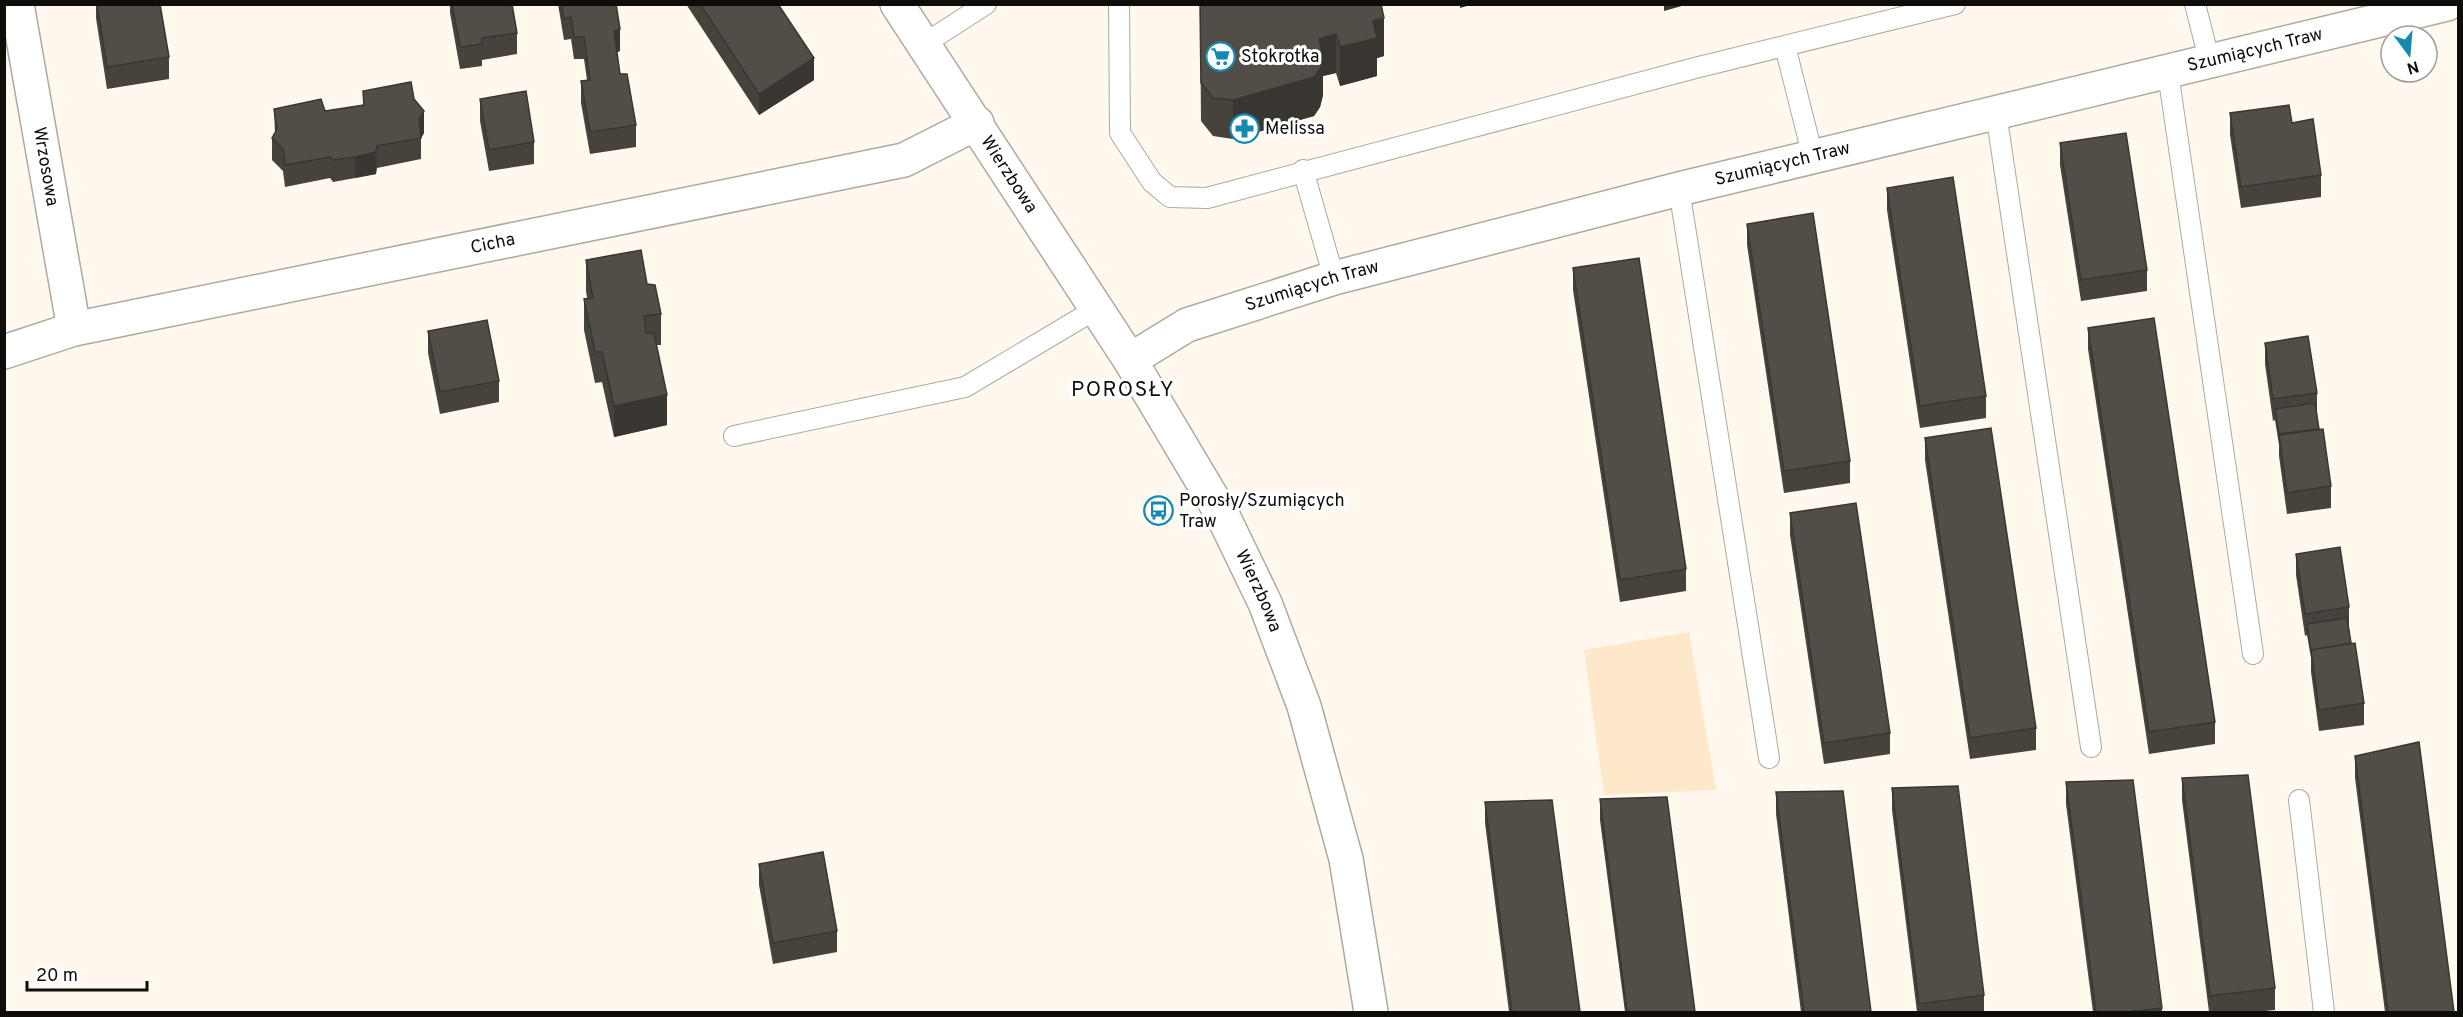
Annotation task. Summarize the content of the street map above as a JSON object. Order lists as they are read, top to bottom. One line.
{"streets":{"street":["Szumiących Traw","Wrzosowa","Wierzbowa","Cicha"]},"crossings":[["Szumiących Traw","Wierzbowa"],["Wrzosowa","Cicha"],["Wierzbowa","Cicha"]],"districts":["POROSŁY"],"places":{"supermarket":["Stokrotka"],"pharmacy":["Melissa"],"bus stop":["Porosły/Szumiących Traw"]},"scale_bar":"20 m","north":"bottom"}
